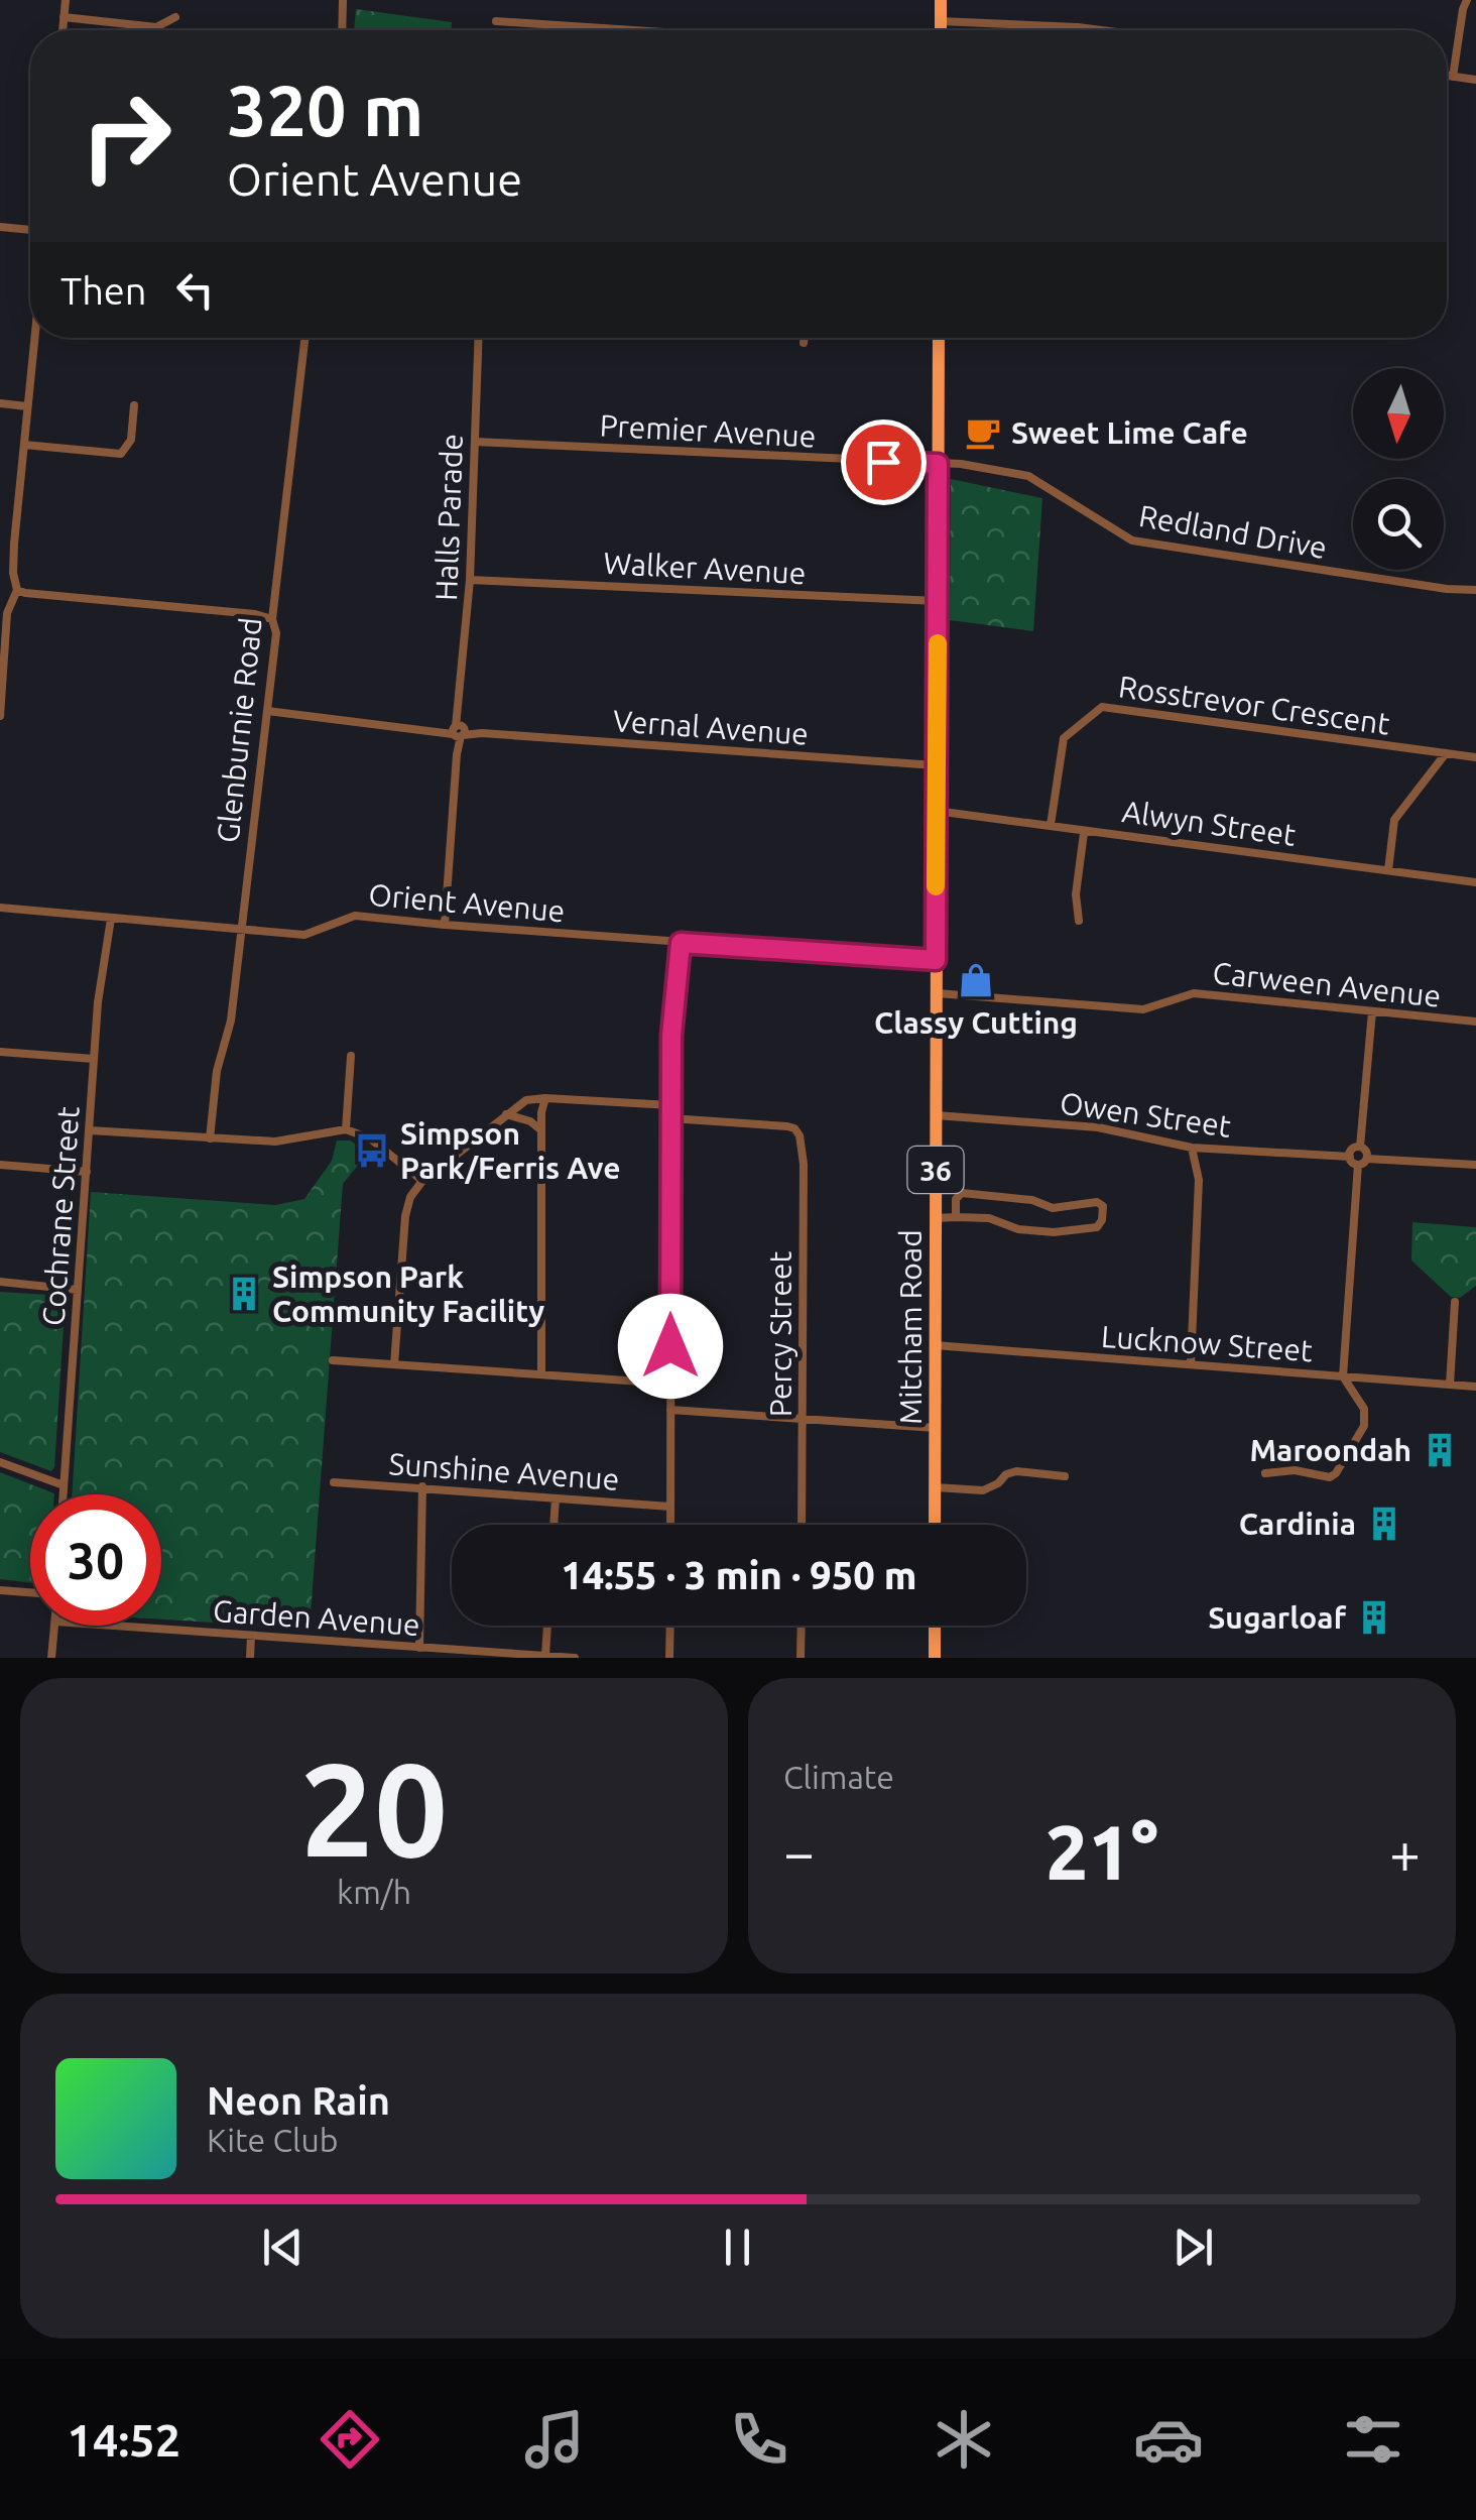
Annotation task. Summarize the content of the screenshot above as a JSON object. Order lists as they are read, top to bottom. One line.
{"streets":{"main road":["36","Mitcham Road"],"street":["Premier Avenue","Halls Parade","Redland Drive","Walker Avenue","Rosstrevor Crescent","Vernal Avenue","Glenburnie Road","Alwyn Street","Orient Avenue","Carween Avenue","Owen Street","Cochrane Street","Percy Street","Lucknow Street","Sunshine Avenue","Garden Avenue"]},"crossings":[["Premier Avenue","Halls Parade"],["Premier Avenue","Redland Drive"],["Premier Avenue","Mitcham Road"],["Halls Parade","Walker Avenue"],["Halls Parade","Vernal Avenue"],["Halls Parade","Orient Avenue"],["Redland Drive","Mitcham Road"],["Walker Avenue","Mitcham Road"],["Rosstrevor Crescent","Alwyn Street"],["Vernal Avenue","Glenburnie Road"],["Vernal Avenue","Mitcham Road"],["Glenburnie Road","Orient Avenue"],["Alwyn Street","Mitcham Road"],["Orient Avenue","Cochrane Street"],["Orient Avenue","Mitcham Road"],["Carween Avenue","Mitcham Road"],["Owen Street","Mitcham Road"],["Mitcham Road","Lucknow Street"]],"places":{"cafe":["Sweet Lime Cafe"],"shop":["Classy Cutting"],"bus stop":["Simpson Park/Ferris Ave"],"building":["Simpson Park Community Facility","Maroondah","Cardinia","Sugarloaf"]},"north":"bottom","page":{"turn":["320 m","Orient Avenue"],"then":"Then","limit":"30","trip":"14:55 · 3 min · 950 m","tile":[["20","km/h"],"Climate"],"heat":["−","21°","+"],"song":["Neon Rain","Kite Club"],"tabs":"14:52"}}
